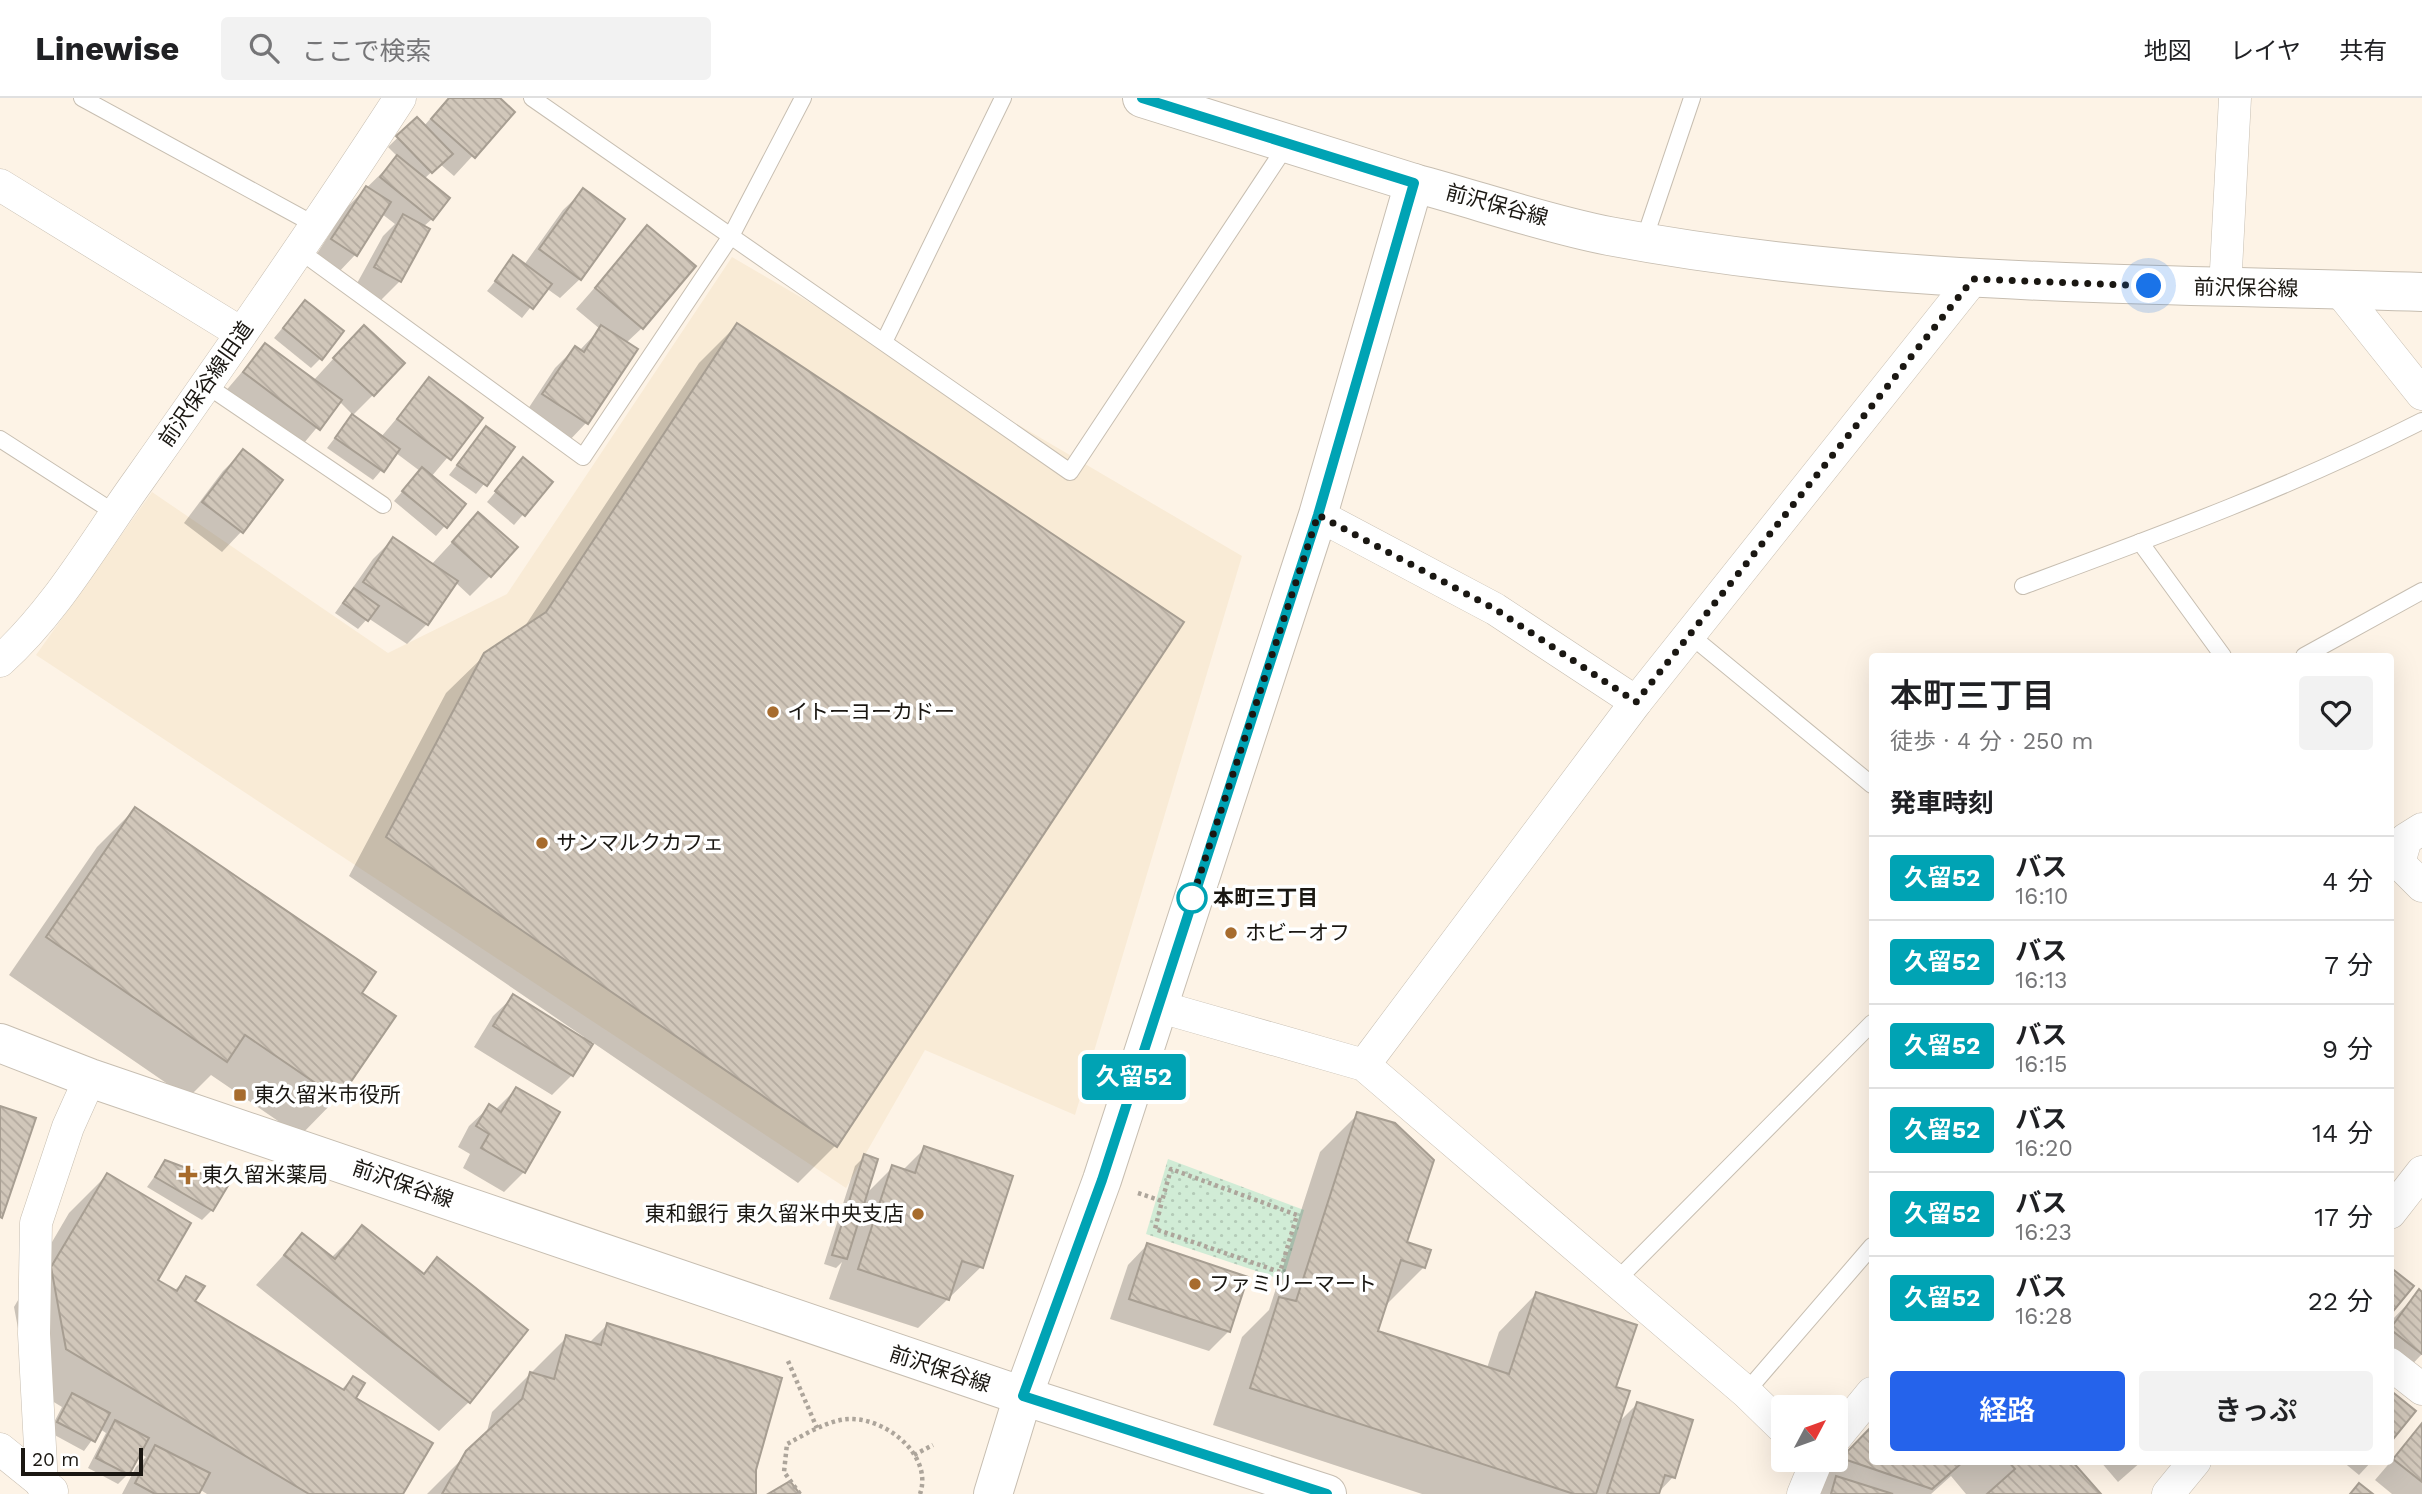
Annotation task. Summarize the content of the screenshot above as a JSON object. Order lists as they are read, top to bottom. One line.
{"streets":{"main road":["前沢保谷線"],"street":["前沢保谷線旧道"]},"places":{"other":["イトーヨーカドー","サンマルクカフェ","本町三丁目","ホビーオフ","東和銀行 東久留米中央支店","ファミリーマート"],"transit":["東久留米市役所"],"health":["東久留米薬局"]},"lines":["bus line 久留52"],"scale_bar":"20 m","north":"top right","page":{"header":"Linewise","search":"ここで検索","nav":["地図","レイヤ","共有"],"on_map":"久留52","heading":[["本町三丁目","徒歩 · 4 分 · 250 m"],"発車時刻"],"list":[{"mark":"久留52","name":"バス","note":"16:10","value":"4 分"},{"mark":"久留52","name":"バス","note":"16:13","value":"7 分"},{"mark":"久留52","name":"バス","note":"16:15","value":"9 分"},{"mark":"久留52","name":"バス","note":"16:20","value":"14 分"},{"mark":"久留52","name":"バス","note":"16:23","value":"17 分"},{"mark":"久留52","name":"バス","note":"16:28","value":"22 分"}],"buttons":["経路","きっぷ"],"scale":"20 m"}}
